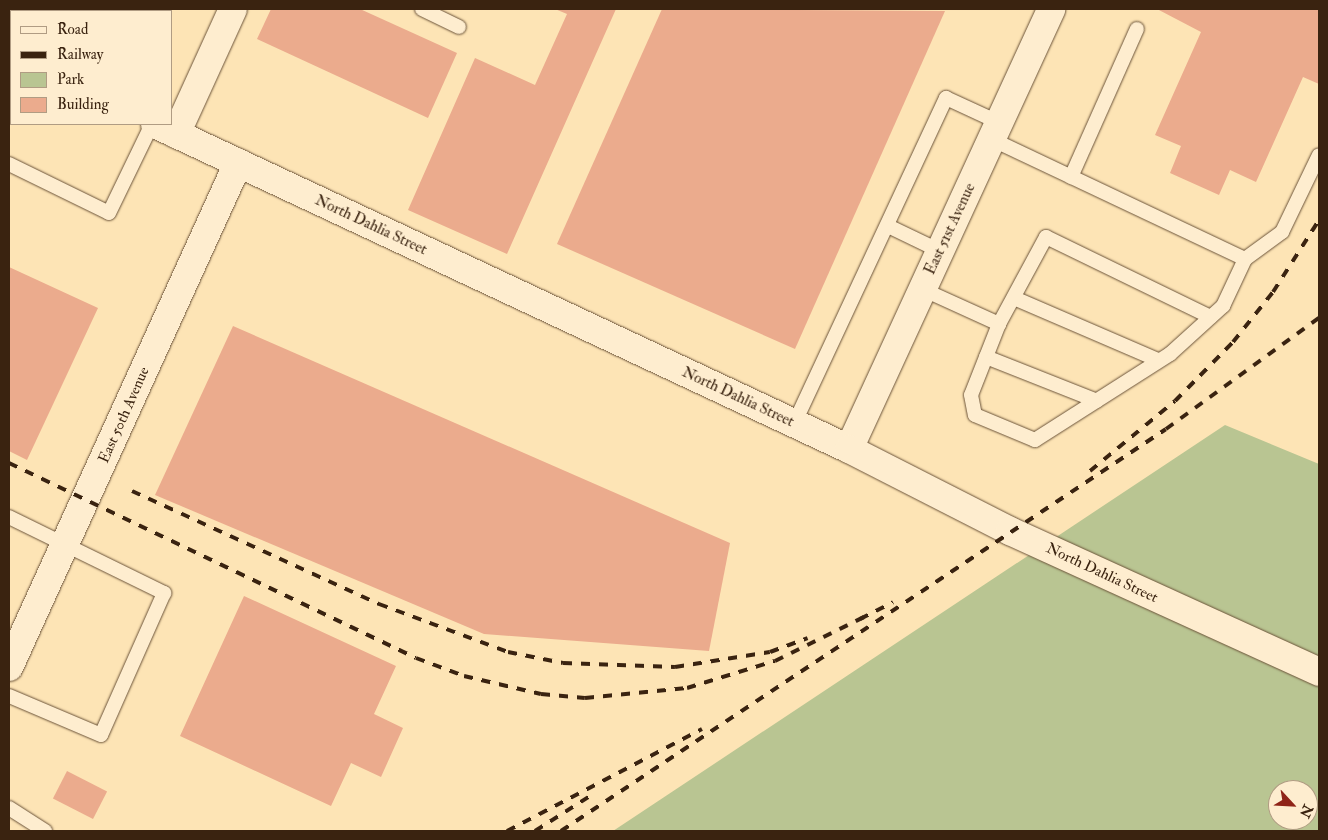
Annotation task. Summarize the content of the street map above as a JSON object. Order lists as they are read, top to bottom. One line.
{"streets":{"street":["North Dahlia Street","East 51st Avenue","East 50th Avenue"]},"crossings":[["North Dahlia Street","East 51st Avenue"],["North Dahlia Street","East 50th Avenue"]],"legend":["Road","Railway","Park","Building"],"north":"bottom right"}
